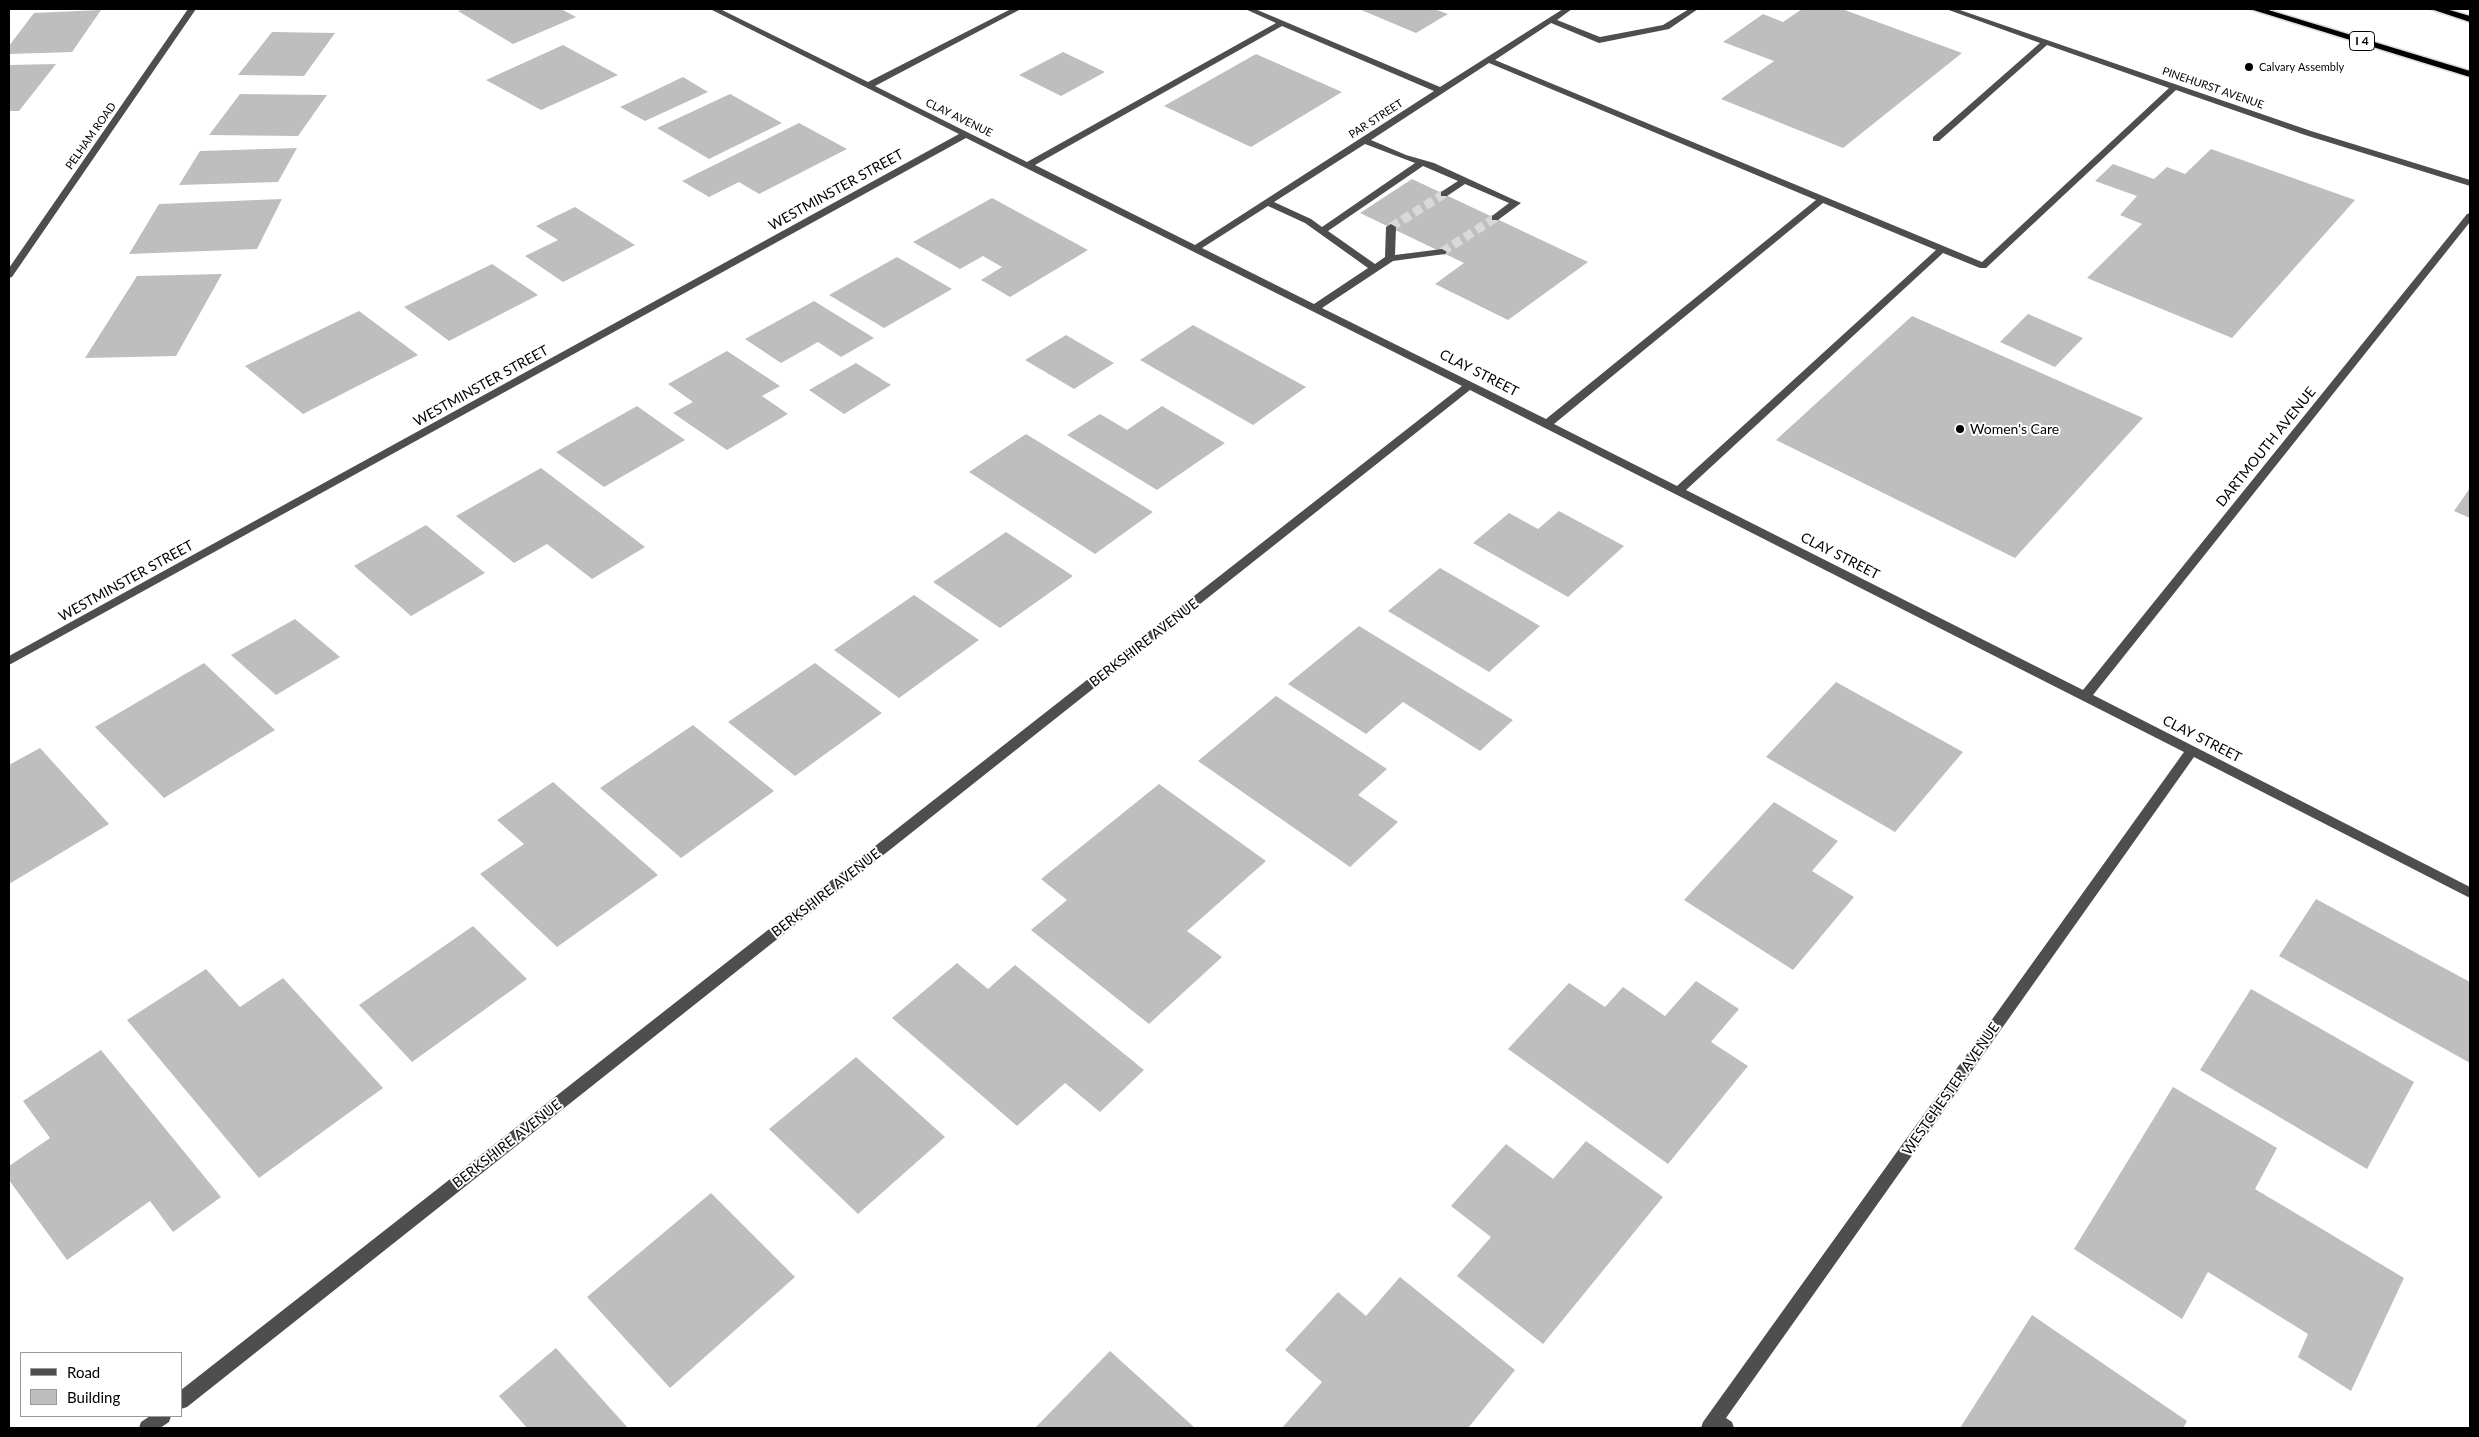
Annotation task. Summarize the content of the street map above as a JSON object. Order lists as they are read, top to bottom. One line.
{"streets":{"highway":["I 4"],"street":["PINEHURST AVENUE","CLAY AVENUE","PAR STREET","PELHAM ROAD","WESTMINSTER STREET","CLAY STREET","DARTMOUTH AVENUE","BERKSHIRE AVENUE","WESTCHESTER AVENUE"]},"crossings":[["CLAY AVENUE","PAR STREET"],["CLAY AVENUE","WESTMINSTER STREET"],["CLAY AVENUE","CLAY STREET"],["PAR STREET","CLAY STREET"],["CLAY STREET","DARTMOUTH AVENUE"],["CLAY STREET","BERKSHIRE AVENUE"],["CLAY STREET","WESTCHESTER AVENUE"]],"places":["Calvary Assembly","Women's Care"],"legend":["Road","Building"]}
